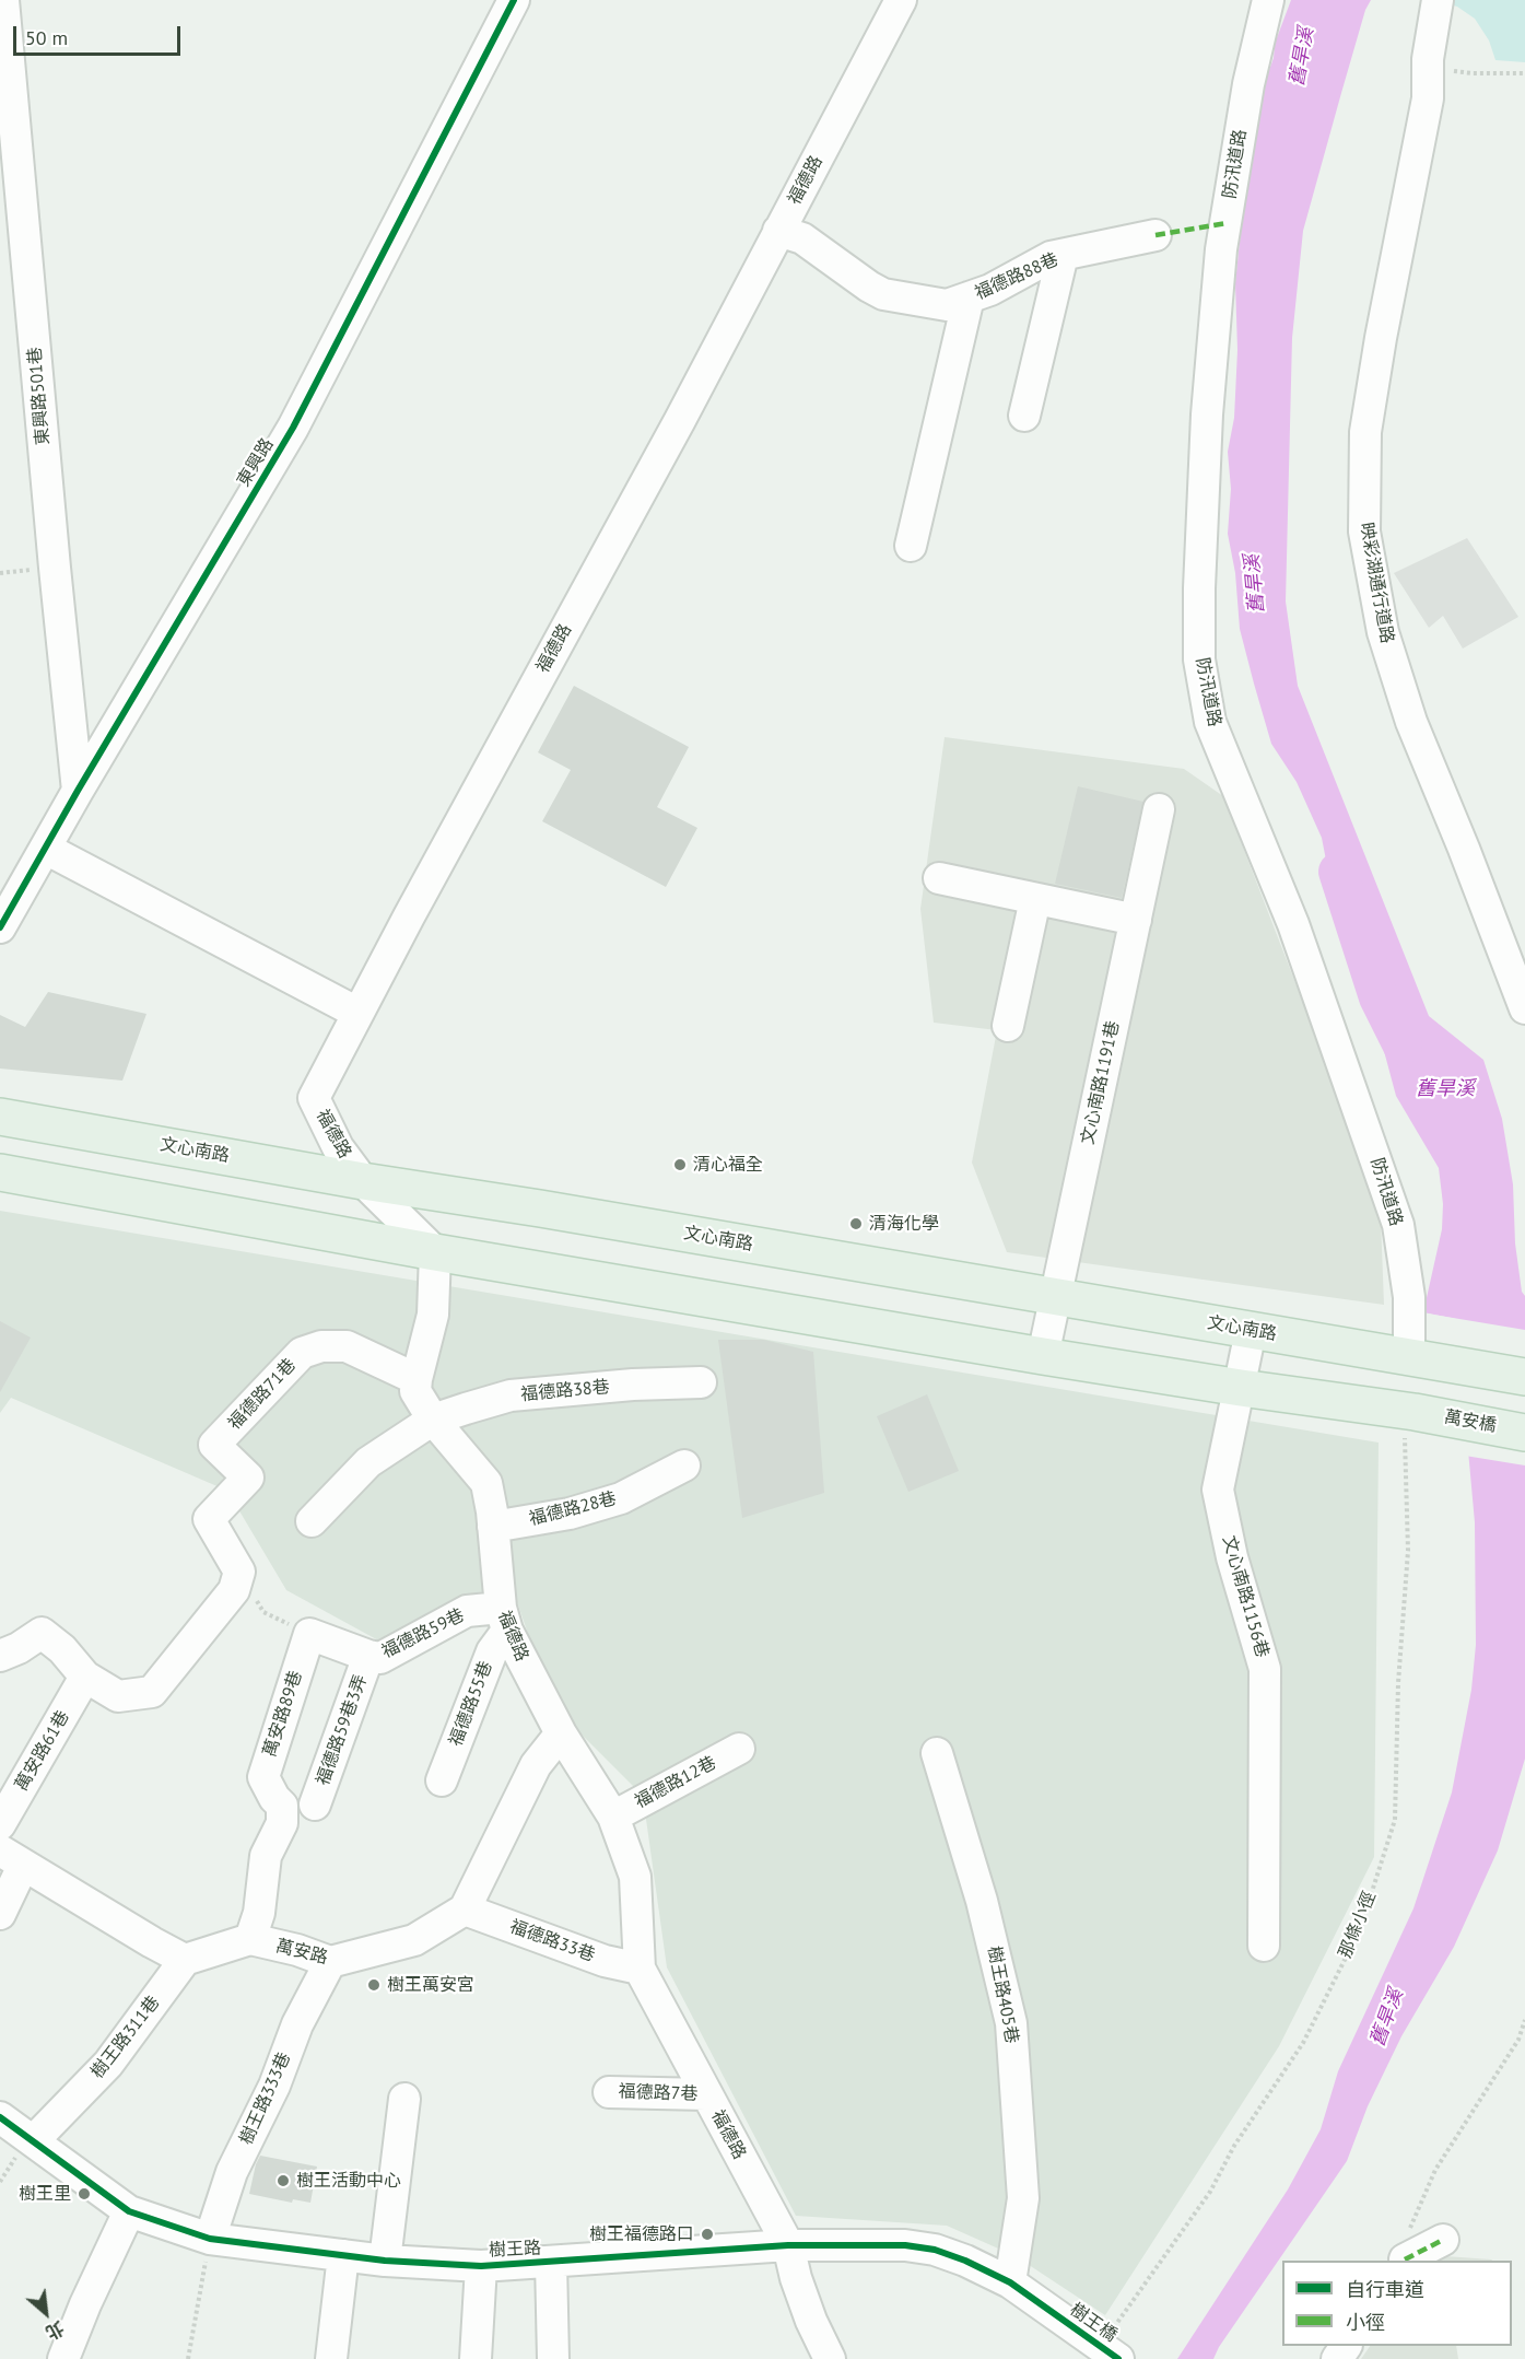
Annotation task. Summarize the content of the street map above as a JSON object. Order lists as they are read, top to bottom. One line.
{"streets":{"main road":["文心南路","萬安橋"],"street":["防汛道路","福德路","福德路88巷","東興路501巷","東興路","映彩湖通行道路","文心南路1191巷","福德路38巷","福德路71巷","福德路28巷","文心南路1156巷","福德路59巷","福德路55巷","萬安路89巷","福德路59巷3弄","萬安路61巷","福德路12巷","福德路33巷","萬安路","樹王路405巷","樹王路311巷","福德路7巷","樹王路333巷","樹王路","樹王橋"],"path":["那條小徑"]},"crossings":[["防汛道路","文心南路"],["福德路","福德路88巷"],["福德路","文心南路"],["福德路","福德路38巷"],["福德路","福德路71巷"],["福德路","福德路28巷"],["福德路","福德路59巷"],["福德路","福德路55巷"],["福德路","福德路12巷"],["福德路","福德路33巷"],["福德路","福德路7巷"],["福德路","樹王路"],["東興路501巷","東興路"],["文心南路1191巷","文心南路"],["文心南路","文心南路1156巷"],["萬安橋","那條小徑"],["福德路59巷","福德路55巷"],["福德路59巷","萬安路89巷"],["福德路59巷","福德路59巷3弄"],["萬安路89巷","萬安路"],["那條小徑","樹王橋"],["福德路33巷","萬安路"],["萬安路","樹王路311巷"],["萬安路","樹王路333巷"],["樹王路405巷","樹王路"],["樹王路311巷","樹王路"],["樹王路333巷","樹王路"],["樹王路","樹王橋"]],"water":["舊旱溪"],"places":["清心福全","清海化學","樹王萬安宮","樹王活動中心","樹王里","樹王福德路口"],"legend":["自行車道","小徑"],"scale_bar":"50 m","north":"bottom right"}
